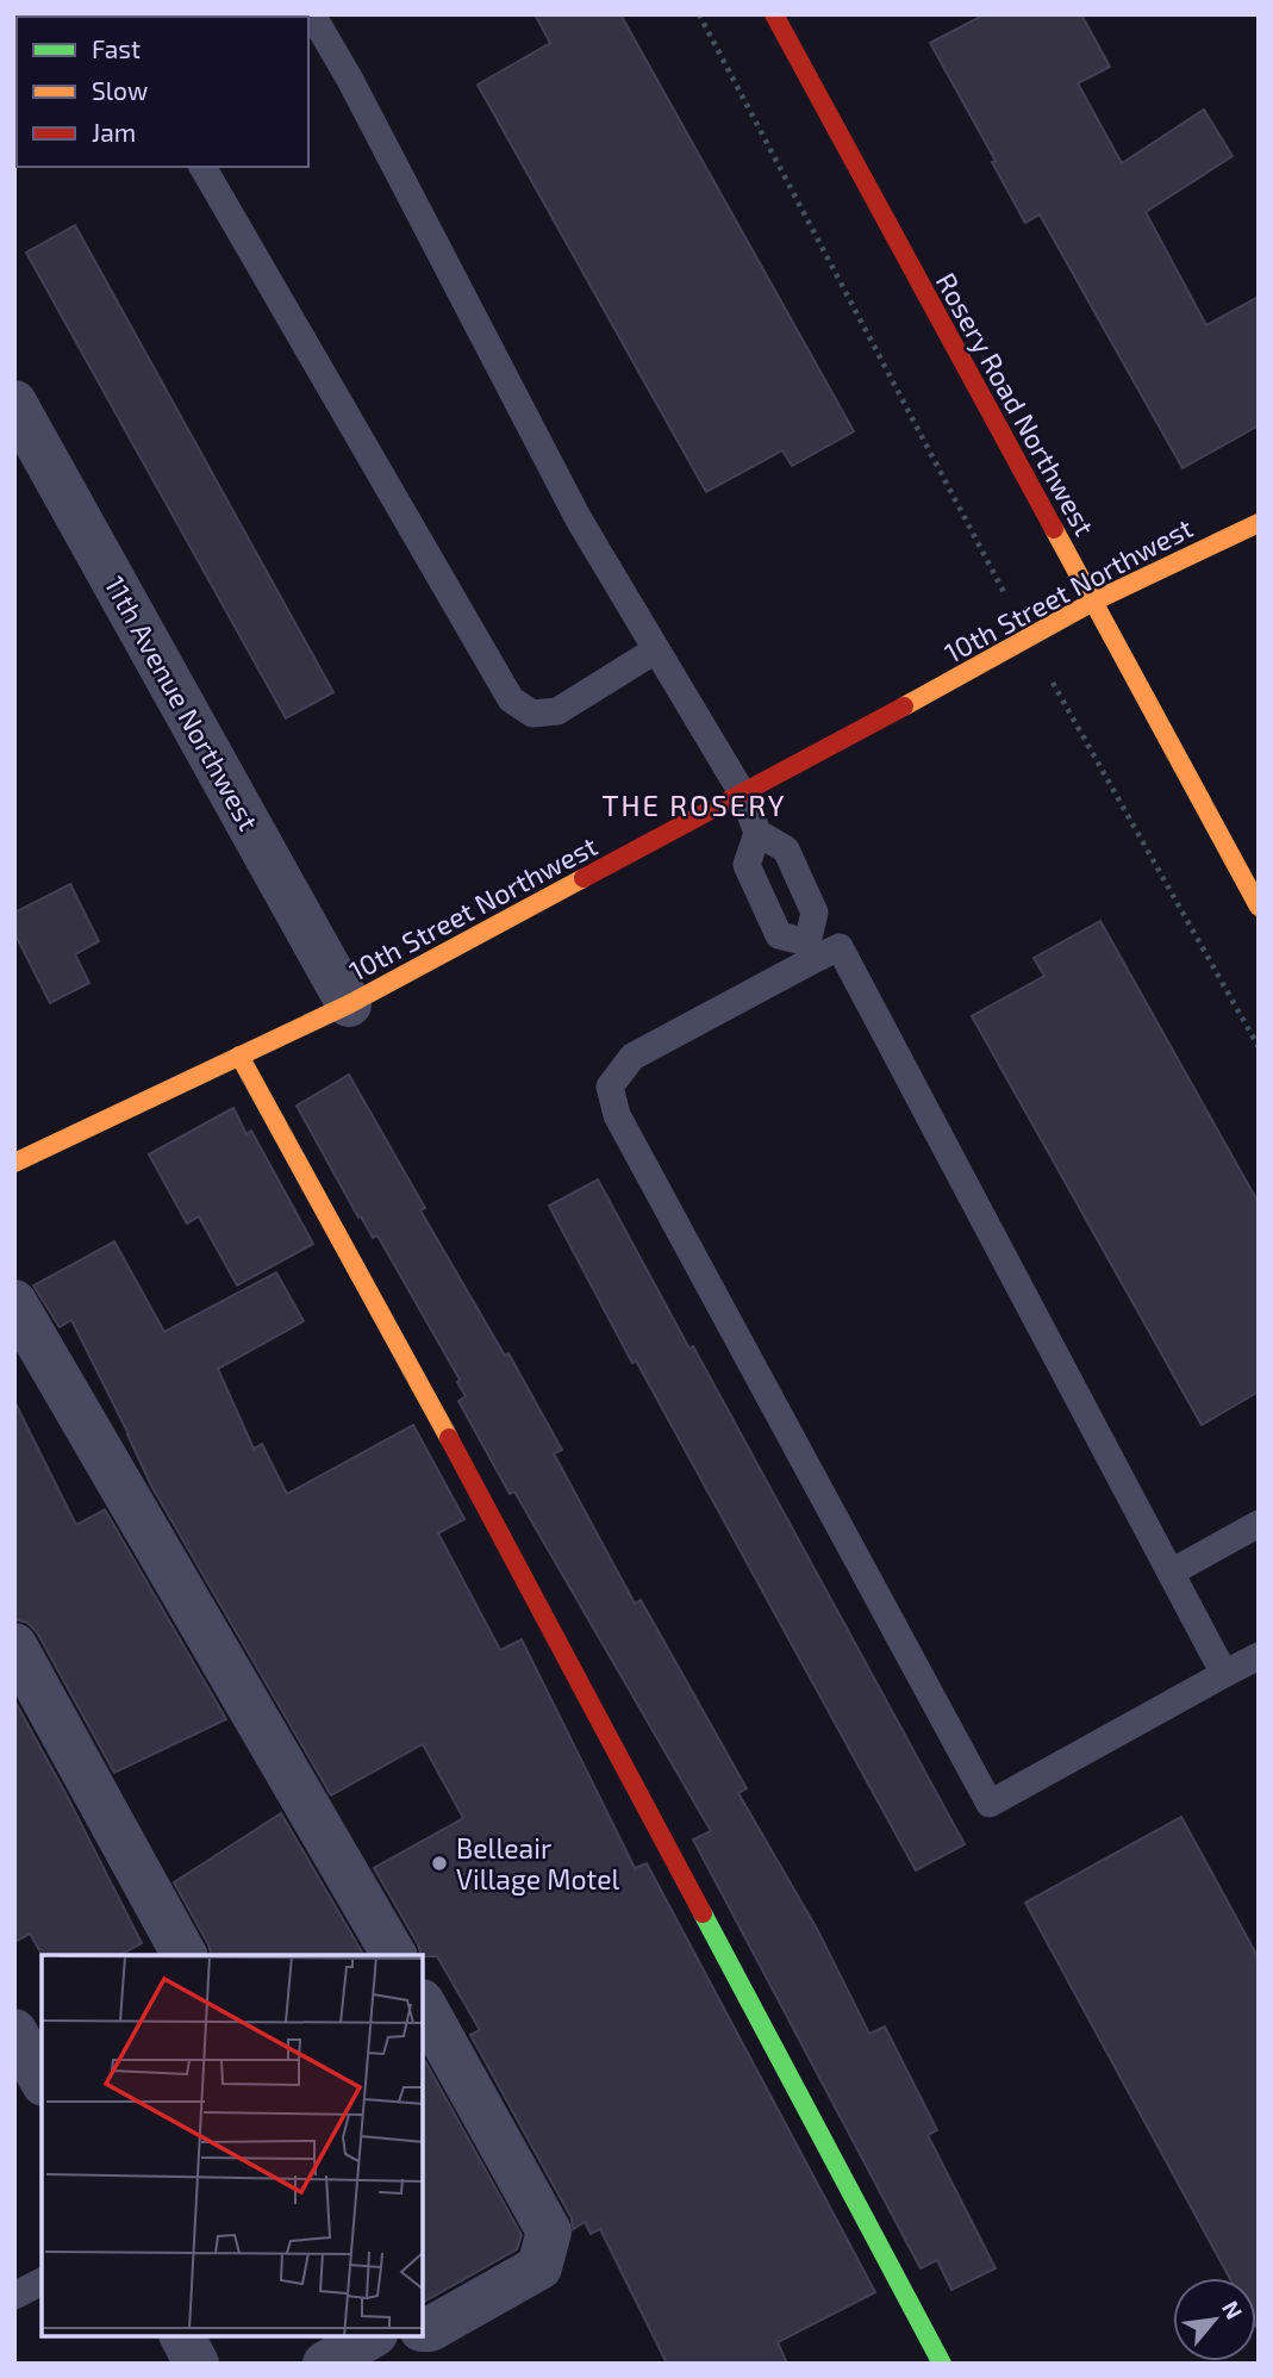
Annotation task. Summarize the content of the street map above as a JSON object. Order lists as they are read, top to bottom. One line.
{"streets":{"street":["Rosery Road Northwest","10th Street Northwest","11th Avenue Northwest"]},"crossings":[["Rosery Road Northwest","10th Street Northwest"],["10th Street Northwest","11th Avenue Northwest"]],"districts":["THE ROSERY"],"places":["Belleair Village Motel"],"legend":["Fast","Slow","Jam"],"north":"top right"}
